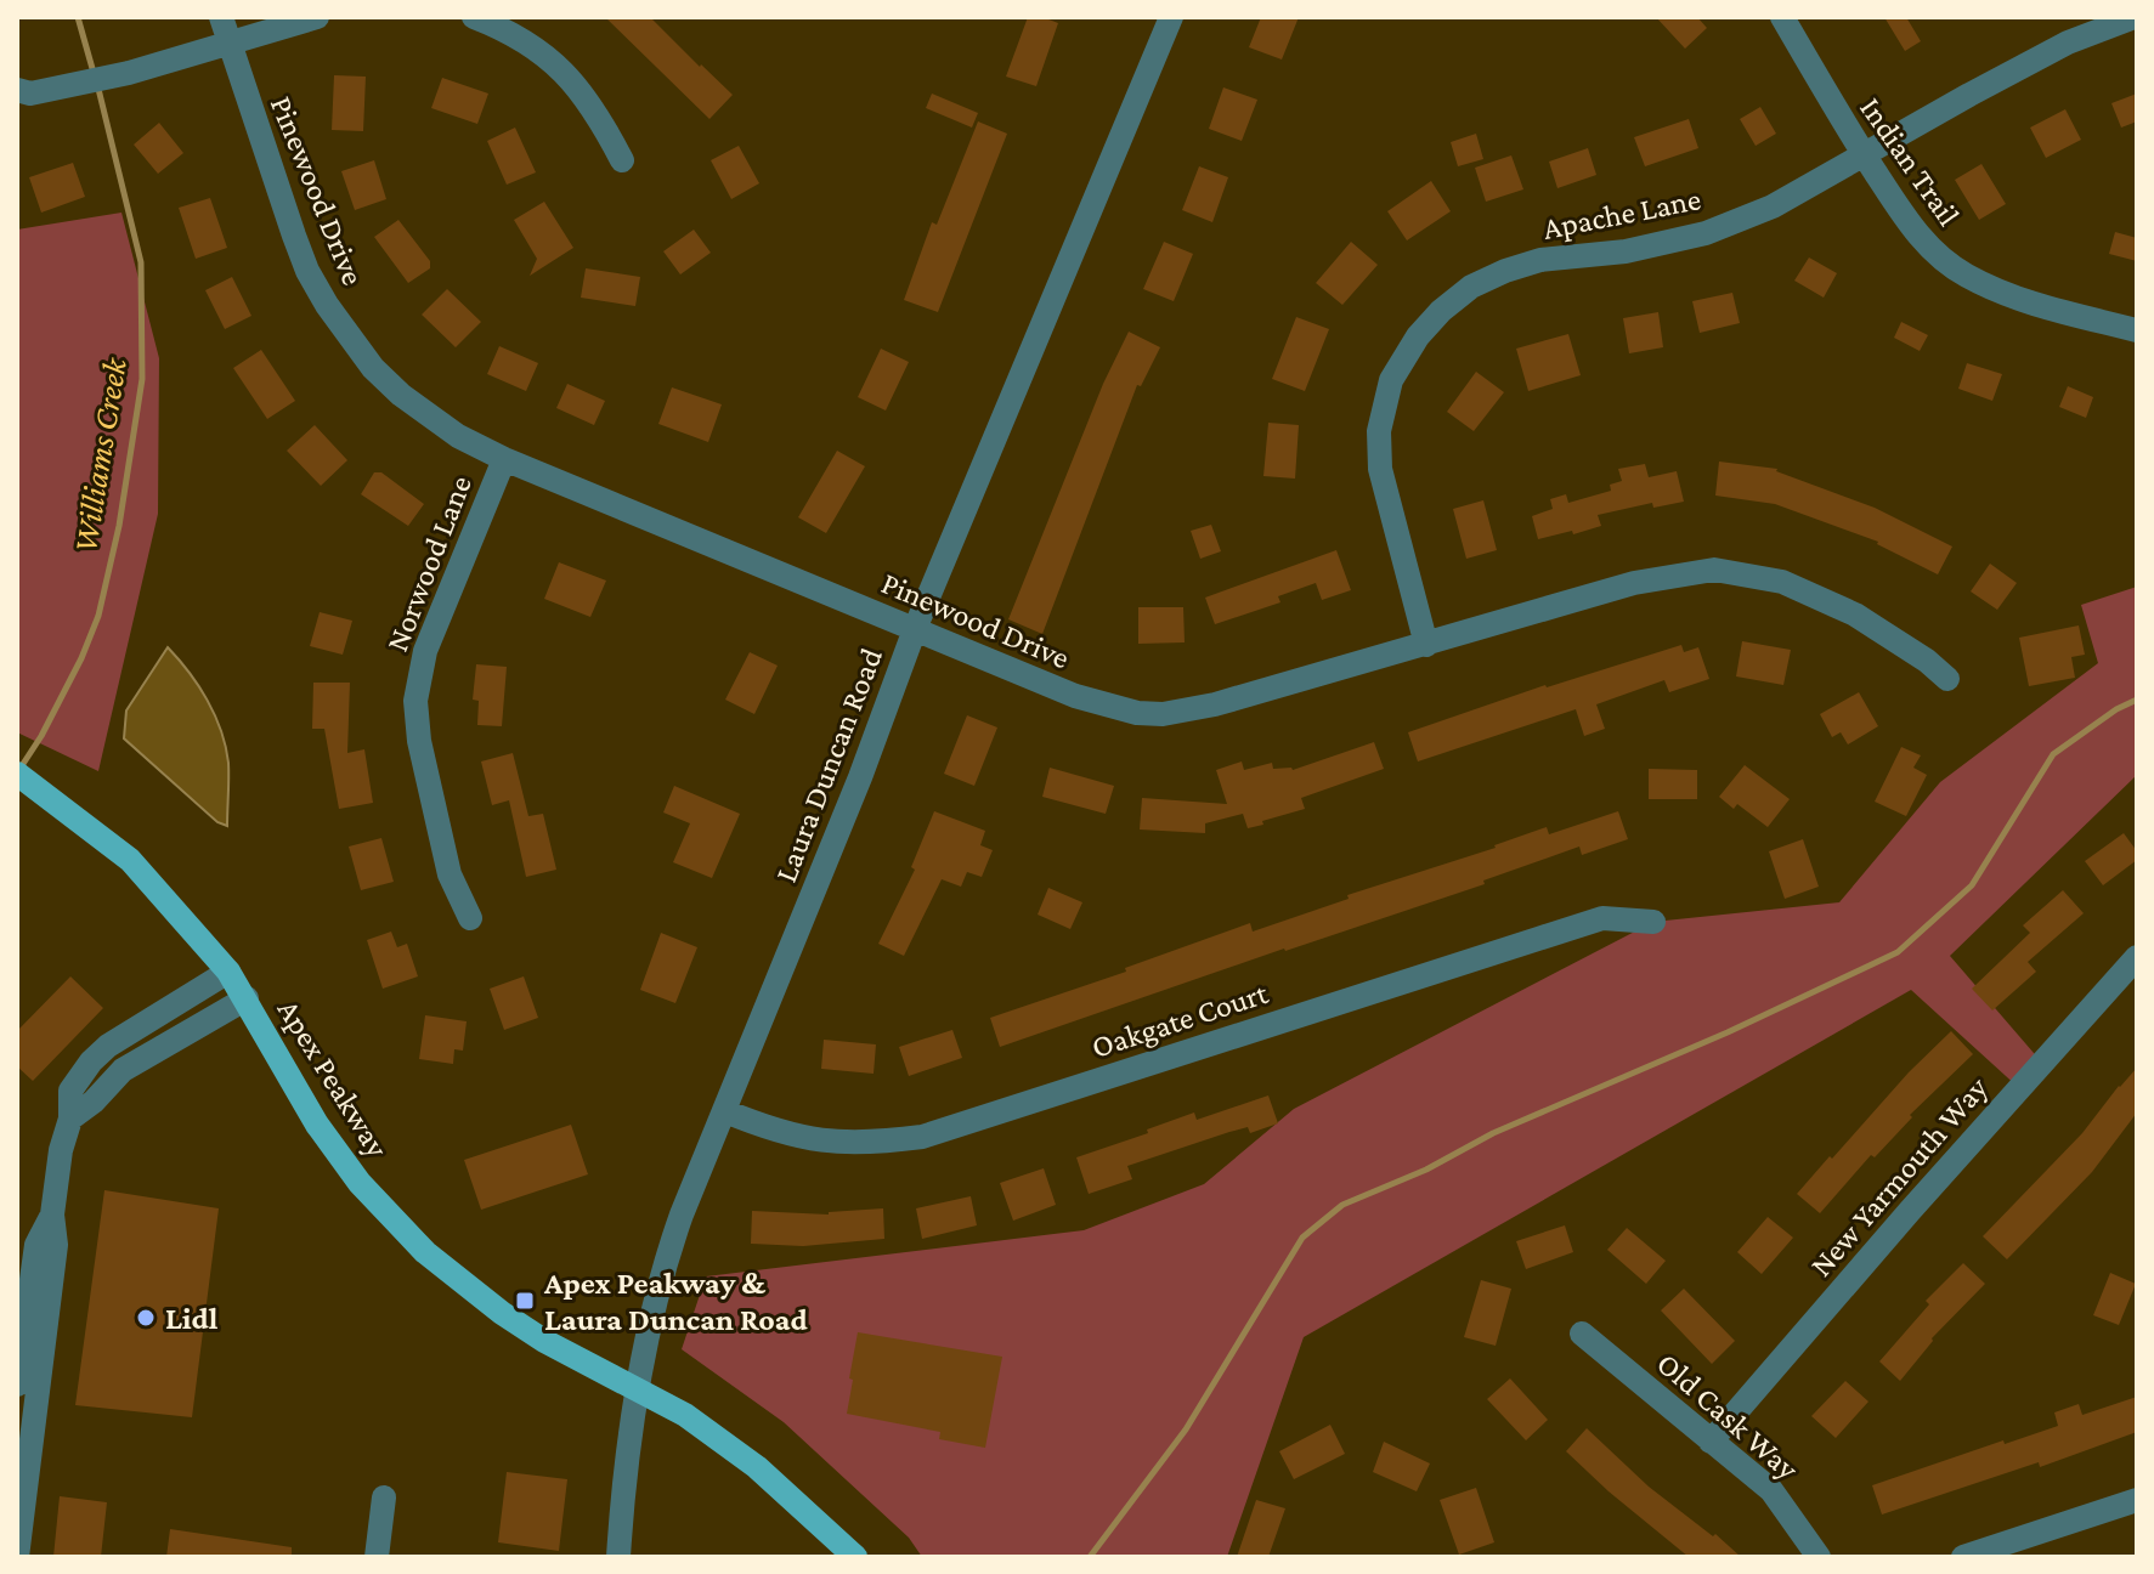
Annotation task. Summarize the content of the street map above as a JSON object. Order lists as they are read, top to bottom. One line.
{"streets":{"main road":["Apex Peakway"],"street":["Indian Trail","Pinewood Drive","Apache Lane","Norwood Lane","Laura Duncan Road","Oakgate Court","New Yarmouth Way","Old Cask Way"]},"crossings":[["Indian Trail","Apache Lane"],["Pinewood Drive","Apache Lane"],["Pinewood Drive","Norwood Lane"],["Pinewood Drive","Laura Duncan Road"],["Laura Duncan Road","Oakgate Court"],["Laura Duncan Road","Apex Peakway"],["New Yarmouth Way","Old Cask Way"]],"water":["Williams Creek"],"places":{"transit":["Apex Peakway & Laura Duncan Road"],"other":["Lidl"]}}
